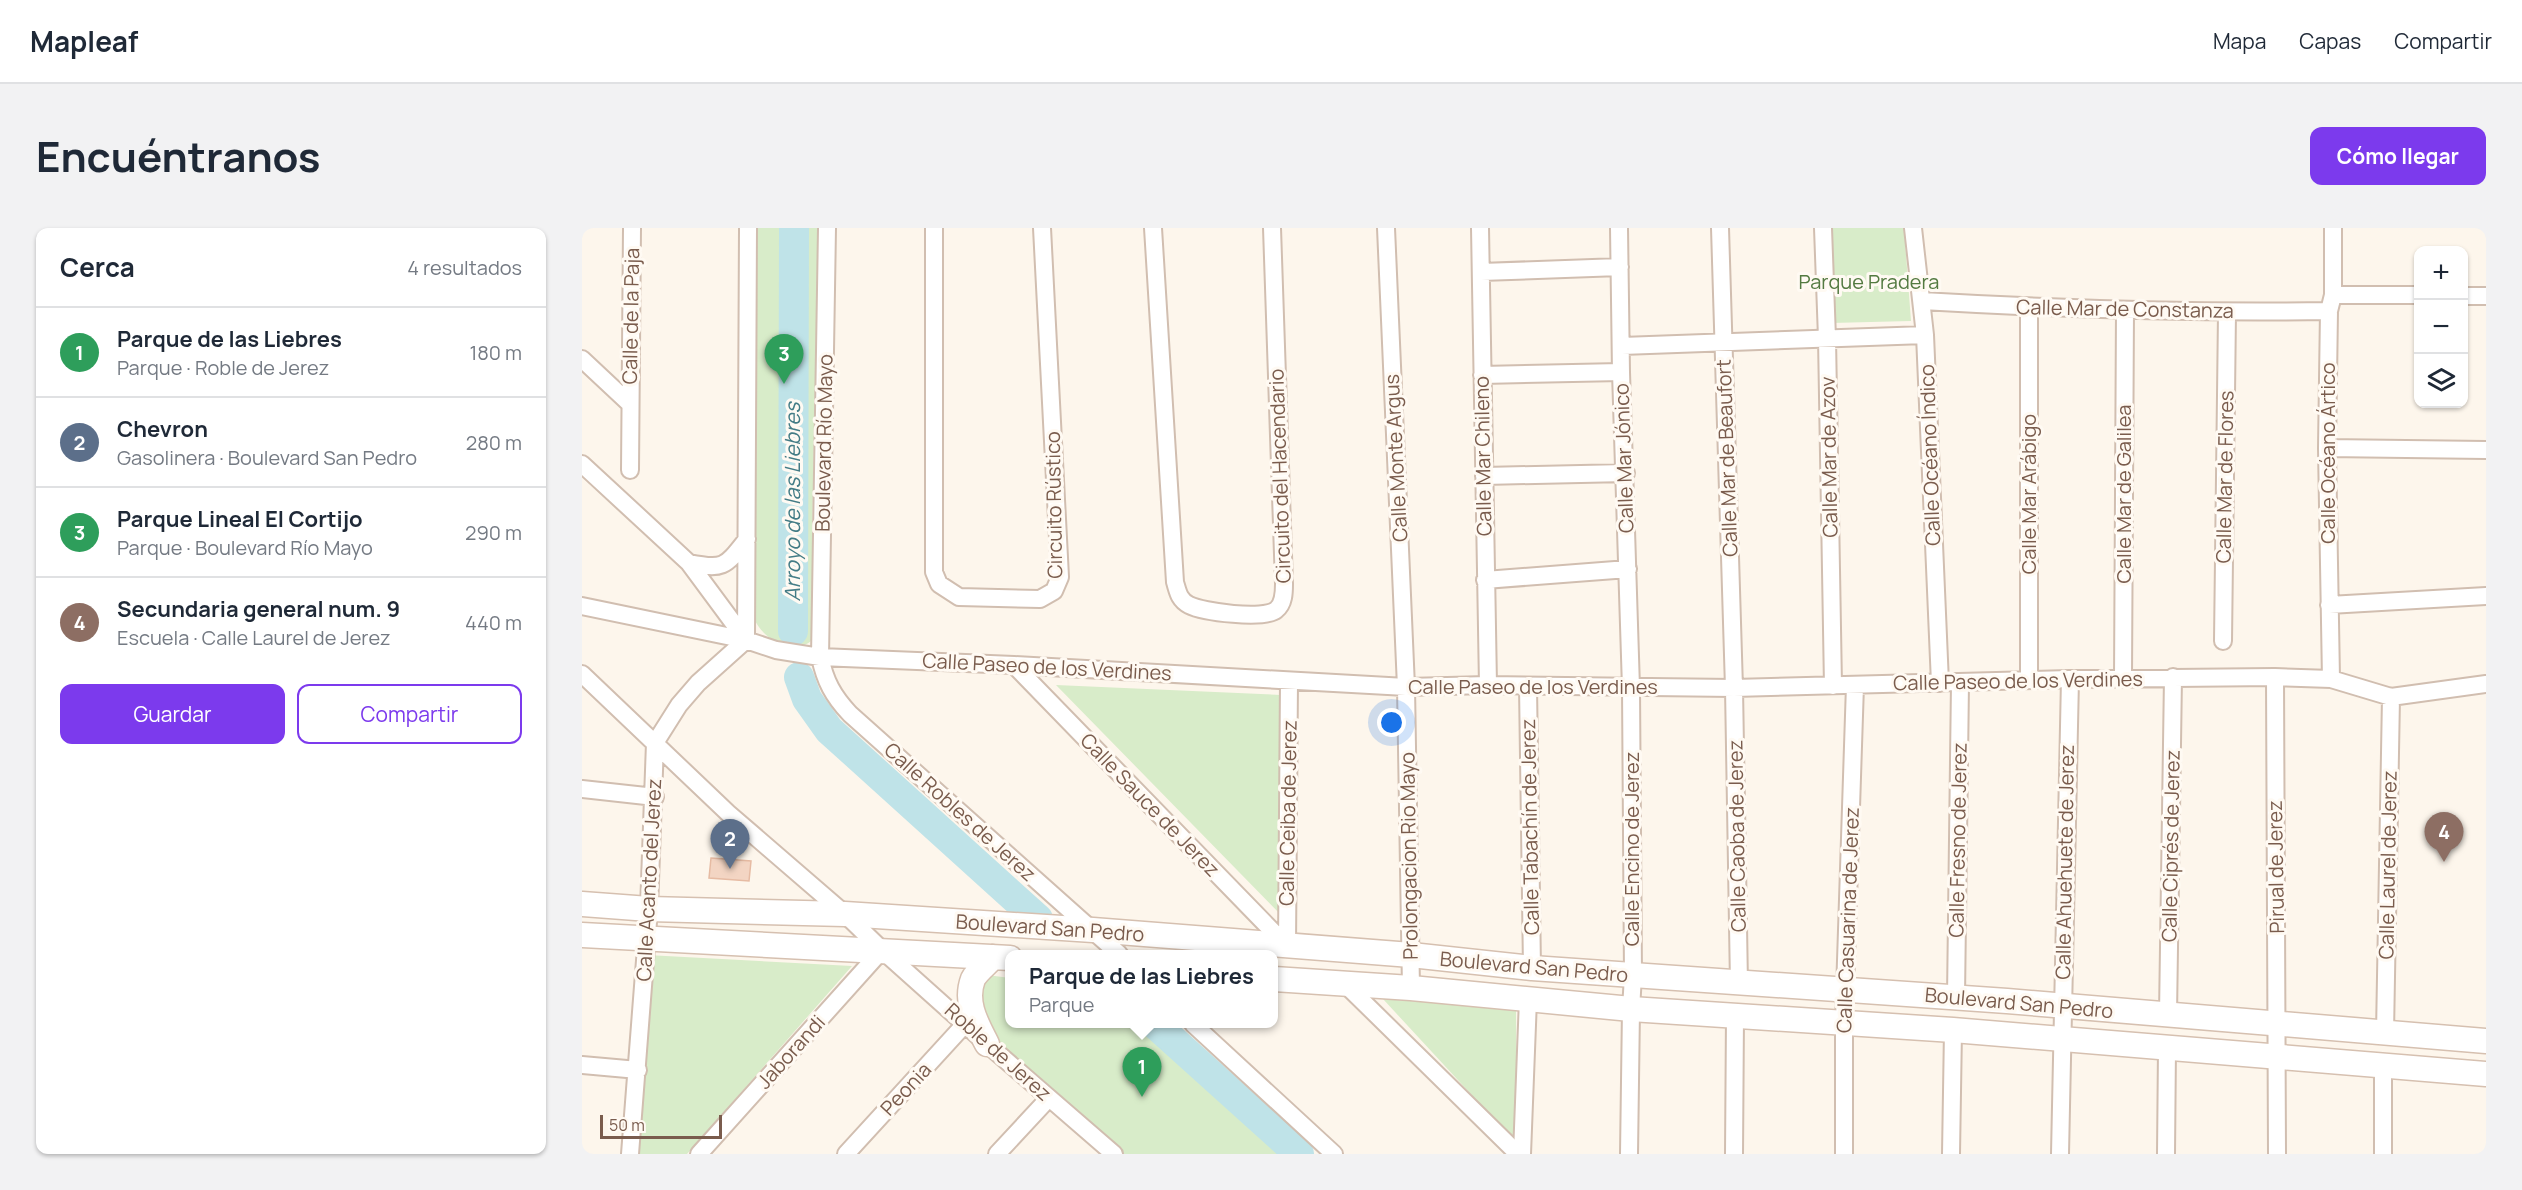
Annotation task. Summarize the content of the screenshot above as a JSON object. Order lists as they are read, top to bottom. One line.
{"streets":{"street":["Calle Mar de Constanza","Calle de la Paja","Boulevard Río Mayo","Calle Océano Ártico","Calle Océano Índico","Calle Mar Chileno","Calle Mar de Azov","Calle Monte Argus","Calle Mar Jónico","Calle Mar de Beaufort","Circuito del Hacendario","Calle Mar de Flores","Calle Mar Arábigo","Calle Mar de Galilea","Circuito Rústico","Calle Paseo de los Verdines","Calle Sauce de Jerez","Calle Robles de Jerez","Calle Ceiba de Jerez","Calle Tabachín de Jerez","Calle Caoba de Jerez","Calle Fresno de Jerez","Calle Ciprés de Jerez","Calle Encino de Jerez","Prolongacion Rio Mayo","Calle Ahuehuete de Jerez","Calle Laurel de Jerez","Pirual de Jerez","Calle Acanto del Jerez","Calle Casuarina de Jerez","Boulevard San Pedro","Jaborandi","Roble de Jerez","Peonia"]},"crossings":[["Calle Mar de Constanza","Calle Océano Ártico"],["Calle Mar de Constanza","Calle Océano Índico"],["Calle Mar de Constanza","Calle Mar de Flores"],["Calle Mar de Constanza","Calle Mar Arábigo"],["Calle Mar de Constanza","Calle Mar de Galilea"],["Boulevard Río Mayo","Calle Paseo de los Verdines"],["Boulevard Río Mayo","Calle Robles de Jerez"],["Calle Océano Ártico","Calle Paseo de los Verdines"],["Calle Océano Índico","Calle Paseo de los Verdines"],["Calle Mar Chileno","Calle Paseo de los Verdines"],["Calle Mar de Azov","Calle Paseo de los Verdines"],["Calle Monte Argus","Calle Paseo de los Verdines"],["Calle Monte Argus","Prolongacion Rio Mayo"],["Calle Mar Jónico","Calle Paseo de los Verdines"],["Calle Mar Jónico","Calle Encino de Jerez"],["Calle Mar de Beaufort","Calle Paseo de los Verdines"],["Calle Mar de Beaufort","Calle Caoba de Jerez"],["Calle Mar Arábigo","Calle Paseo de los Verdines"],["Calle Mar de Galilea","Calle Paseo de los Verdines"],["Calle Paseo de los Verdines","Calle Sauce de Jerez"],["Calle Paseo de los Verdines","Calle Robles de Jerez"],["Calle Paseo de los Verdines","Calle Ceiba de Jerez"],["Calle Paseo de los Verdines","Calle Tabachín de Jerez"],["Calle Paseo de los Verdines","Calle Caoba de Jerez"],["Calle Paseo de los Verdines","Calle Fresno de Jerez"],["Calle Paseo de los Verdines","Calle Ciprés de Jerez"],["Calle Paseo de los Verdines","Calle Encino de Jerez"],["Calle Paseo de los Verdines","Prolongacion Rio Mayo"],["Calle Paseo de los Verdines","Calle Ahuehuete de Jerez"],["Calle Paseo de los Verdines","Calle Laurel de Jerez"],["Calle Paseo de los Verdines","Pirual de Jerez"],["Calle Paseo de los Verdines","Calle Casuarina de Jerez"],["Calle Sauce de Jerez","Calle Ceiba de Jerez"],["Calle Sauce de Jerez","Boulevard San Pedro"],["Calle Robles de Jerez","Boulevard San Pedro"],["Calle Ceiba de Jerez","Boulevard San Pedro"],["Calle Tabachín de Jerez","Boulevard San Pedro"],["Calle Caoba de Jerez","Boulevard San Pedro"],["Calle Fresno de Jerez","Boulevard San Pedro"],["Calle Ciprés de Jerez","Boulevard San Pedro"],["Calle Encino de Jerez","Boulevard San Pedro"],["Prolongacion Rio Mayo","Boulevard San Pedro"],["Calle Ahuehuete de Jerez","Boulevard San Pedro"],["Calle Laurel de Jerez","Boulevard San Pedro"],["Pirual de Jerez","Boulevard San Pedro"],["Calle Acanto del Jerez","Boulevard San Pedro"],["Calle Acanto del Jerez","Roble de Jerez"],["Calle Casuarina de Jerez","Boulevard San Pedro"],["Boulevard San Pedro","Jaborandi"],["Boulevard San Pedro","Roble de Jerez"],["Jaborandi","Roble de Jerez"],["Roble de Jerez","Peonia"]],"water":["Arroyo de las Liebres"],"parks":["Parque Pradera"],"scale_bar":"50 m","page":{"header":"Mapleaf","nav":["Mapa","Capas","Compartir"],"title":"Encuéntranos","buttons":["Cómo llegar",["Guardar","Compartir"]],"heading":["Cerca","4 resultados"],"map_buttons":["+","−"],"list":[{"mark":"1","name":"Parque de las Liebres","note":"Parque · Roble de Jerez","value":"180 m"},{"mark":"2","name":"Chevron","note":"Gasolinera · Boulevard San Pedro","value":"280 m"},{"mark":"3","name":"Parque Lineal El Cortijo","note":"Parque · Boulevard Río Mayo","value":"290 m"},{"mark":"4","name":"Secundaria general num. 9","note":"Escuela · Calle Laurel de Jerez","value":"440 m"}],"pins":["3","4","2","1"],"popup":["Parque de las Liebres","Parque"],"scale":"50 m"}}
